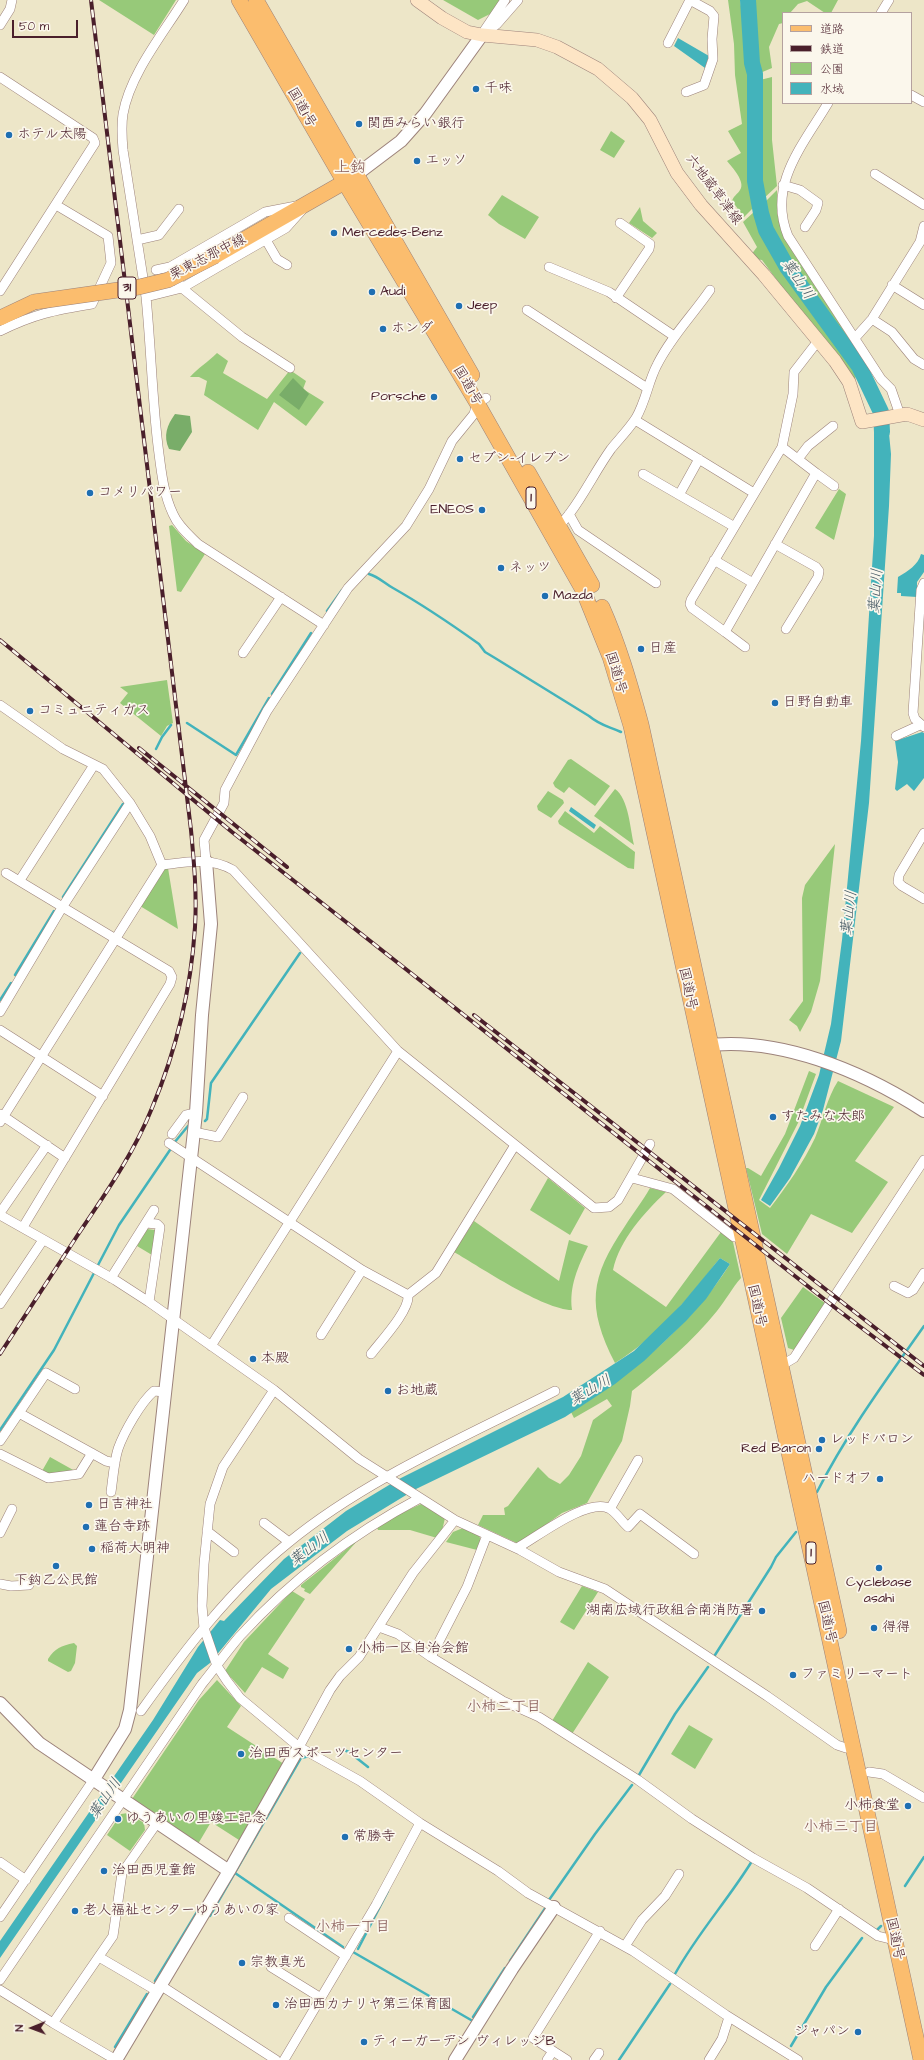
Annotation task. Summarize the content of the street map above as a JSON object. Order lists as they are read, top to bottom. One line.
{"streets":{"main road":["国道1号","六地蔵草津線","栗東志那中線","31","1"]},"crossings":[["国道1号","栗東志那中線"]],"districts":["上鈎","小柿二丁目","小柿三丁目","小柿一丁目"],"water":["葉山川"],"places":["千味","関西みらい銀行","ホテル太陽","エッソ","Mercedes-Benz","Audi","Jeep","ホンダ","Porsche","セブン-イレブン","コメリパワー","ENEOS","ネッツ","Mazda","日産","日野自動車","コミュニティガス","すたみな太郎","本殿","お地蔵","レッドバロン","Red Baron","ハードオフ","日吉神社","蓮台寺跡","稲荷大明神","下鈎乙公民館","Cyclebase asahi","湖南広域行政組合南消防署","得得","小柿一区自治会館","ファミリーマート","治田西スポーツセンター","小柿食堂","ゆうあいの里竣工記念","常勝寺","治田西児童館","老人福祉センターゆうあいの家","宗教真光","治田西カナリヤ第三保育園","ジャパン","ティーガーデン ヴィレッジB"],"legend":["道路","鉄道","公園","水域"],"scale_bar":"50 m","north":"left"}
